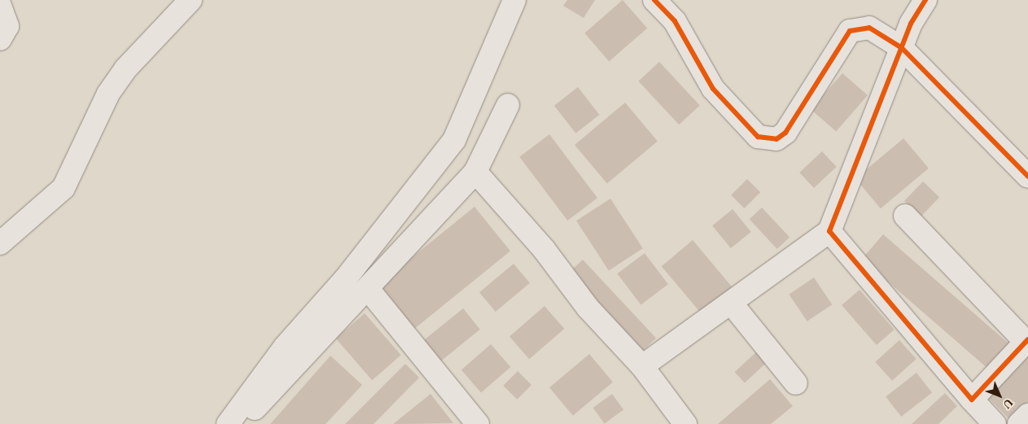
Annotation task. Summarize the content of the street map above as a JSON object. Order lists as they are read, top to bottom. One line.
{"north":"bottom right"}
